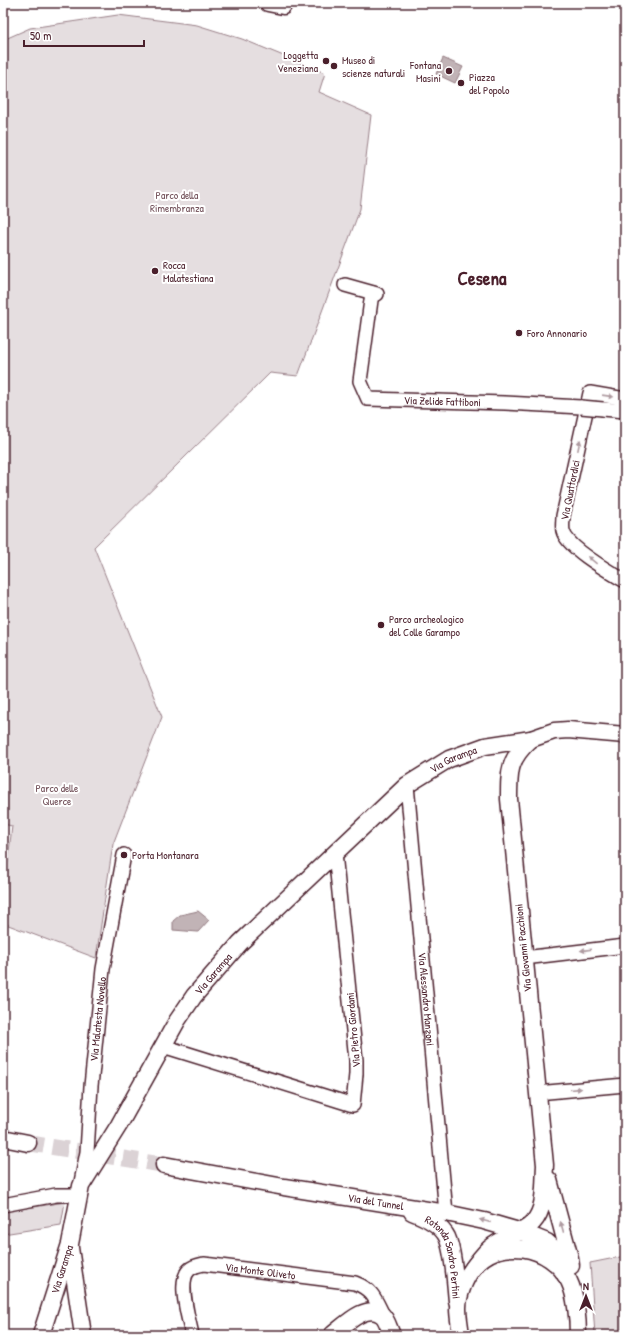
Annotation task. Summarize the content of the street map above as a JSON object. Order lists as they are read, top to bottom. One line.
{"streets":{"street":["Via Zelide Fattiboni","Via Quattordici","Via Garampa","Via Giovanni Pacchioni","Via Alessandro Manzoni","Via Malatesta Novello","Via Pietro Giordani","Via del Tunnel","Rotonda Sandro Pertini","Via Monte Oliveto"]},"crossings":[["Via Garampa","Via Giovanni Pacchioni"],["Via Garampa","Via Alessandro Manzoni"],["Via Garampa","Via Malatesta Novello"],["Via Garampa","Via Pietro Giordani"],["Via Giovanni Pacchioni","Via del Tunnel"],["Via Giovanni Pacchioni","Rotonda Sandro Pertini"],["Via Alessandro Manzoni","Via del Tunnel"],["Via del Tunnel","Rotonda Sandro Pertini"]],"districts":["Cesena"],"parks":["Parco della Rimembranza","Parco delle Querce"],"places":["Loggetta Veneziana","Museo di scienze naturali","Fontana Masini","Piazza del Popolo","Rocca Malatestiana","Foro Annonario","Parco archeologico del Colle Garampo","Porta Montanara"],"scale_bar":"50 m","north":"top"}
